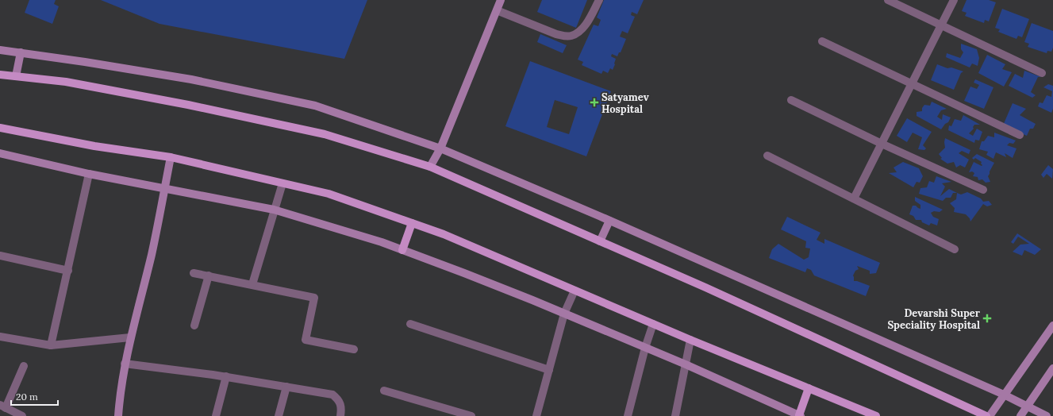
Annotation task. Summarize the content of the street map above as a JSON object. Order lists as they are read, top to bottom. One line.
{"places":{"health":["Satyamev Hospital","Devarshi Super Speciality Hospital"]},"scale_bar":"20 m"}
